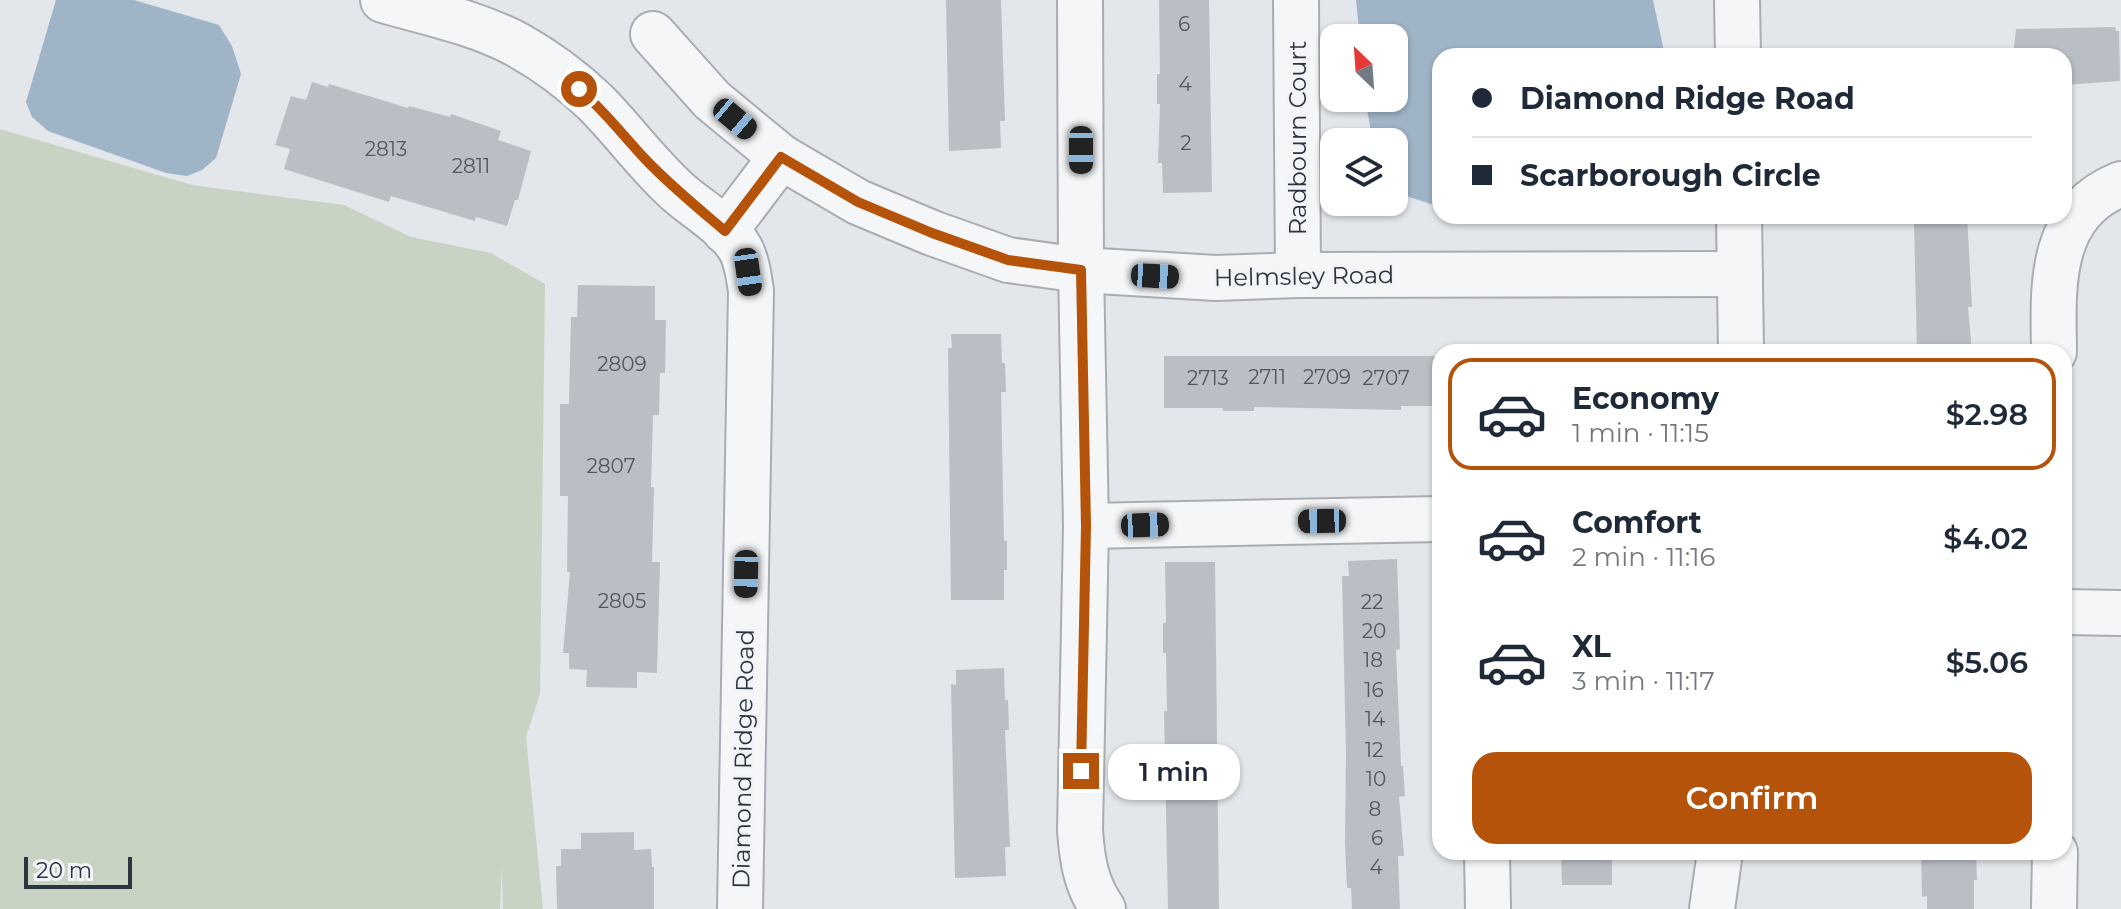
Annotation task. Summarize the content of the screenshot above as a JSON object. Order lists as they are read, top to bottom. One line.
{"streets":{"street":["Radbourn Court","Helmsley Road","Diamond Ridge Road"]},"crossings":[["Radbourn Court","Helmsley Road"]],"house_numbers":["6","4","2","2813","2811","2809","2711","2709","2713","2707","2807","2805","22","20","18","16","14","12","10","8","6","4"],"scale_bar":"20 m","north":"top left","page":{"banner":["Diamond Ridge Road","Scarborough Circle"],"list":[{"name":"Economy","note":"1 min · 11:15","value":"$2.98"},{"name":"Comfort","note":"2 min · 11:16","value":"$4.02"},{"name":"XL","note":"3 min · 11:17","value":"$5.06"}],"buttons":"Confirm","bubble":"1 min","scale":"20 m"}}
